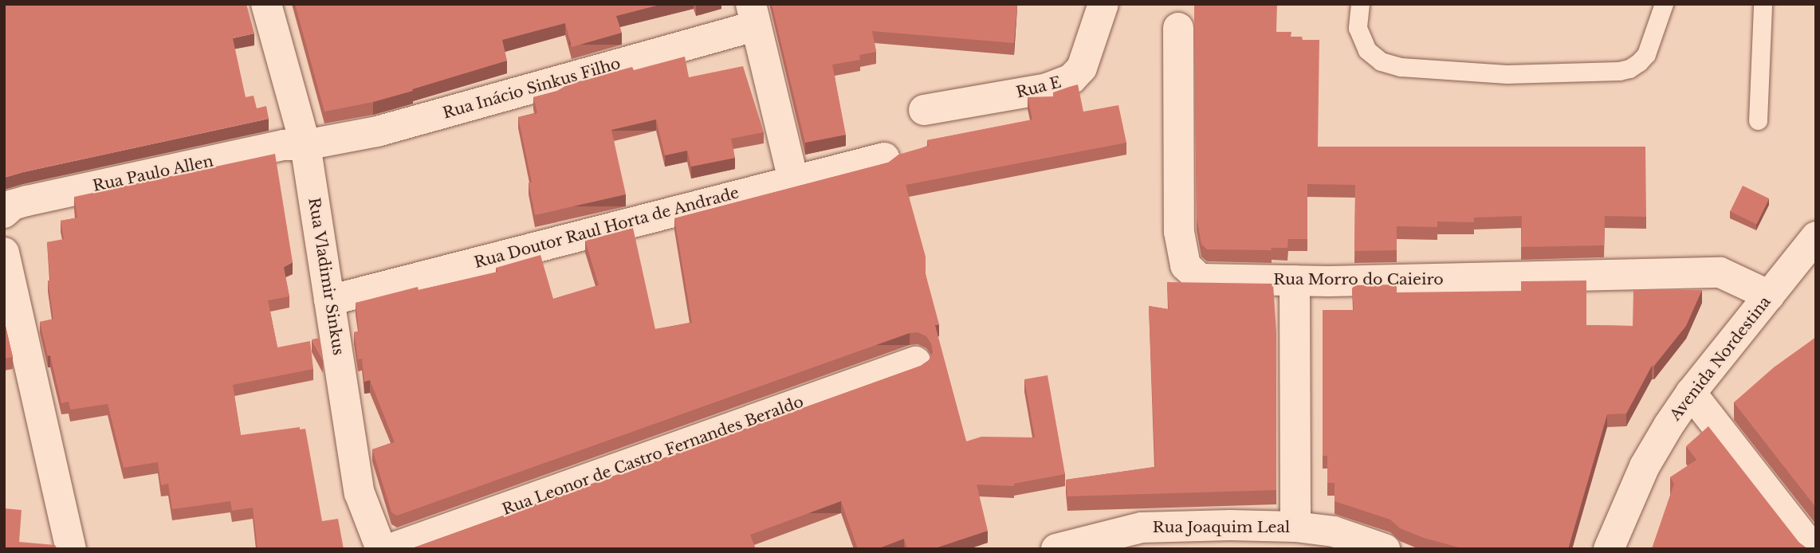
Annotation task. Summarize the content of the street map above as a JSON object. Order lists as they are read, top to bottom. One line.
{"streets":{"street":["Rua E","Rua Inácio Sinkus Filho","Rua Paulo Allen","Rua Doutor Raul Horta de Andrade","Rua Vladimir Sinkus","Rua Morro do Caieiro","Avenida Nordestina","Rua Leonor de Castro Fernandes Beraldo","Rua Joaquim Leal"]},"crossings":[["Rua Inácio Sinkus Filho","Rua Paulo Allen"],["Rua Inácio Sinkus Filho","Rua Vladimir Sinkus"],["Rua Paulo Allen","Rua Vladimir Sinkus"],["Rua Doutor Raul Horta de Andrade","Rua Vladimir Sinkus"],["Rua Morro do Caieiro","Avenida Nordestina"]]}
